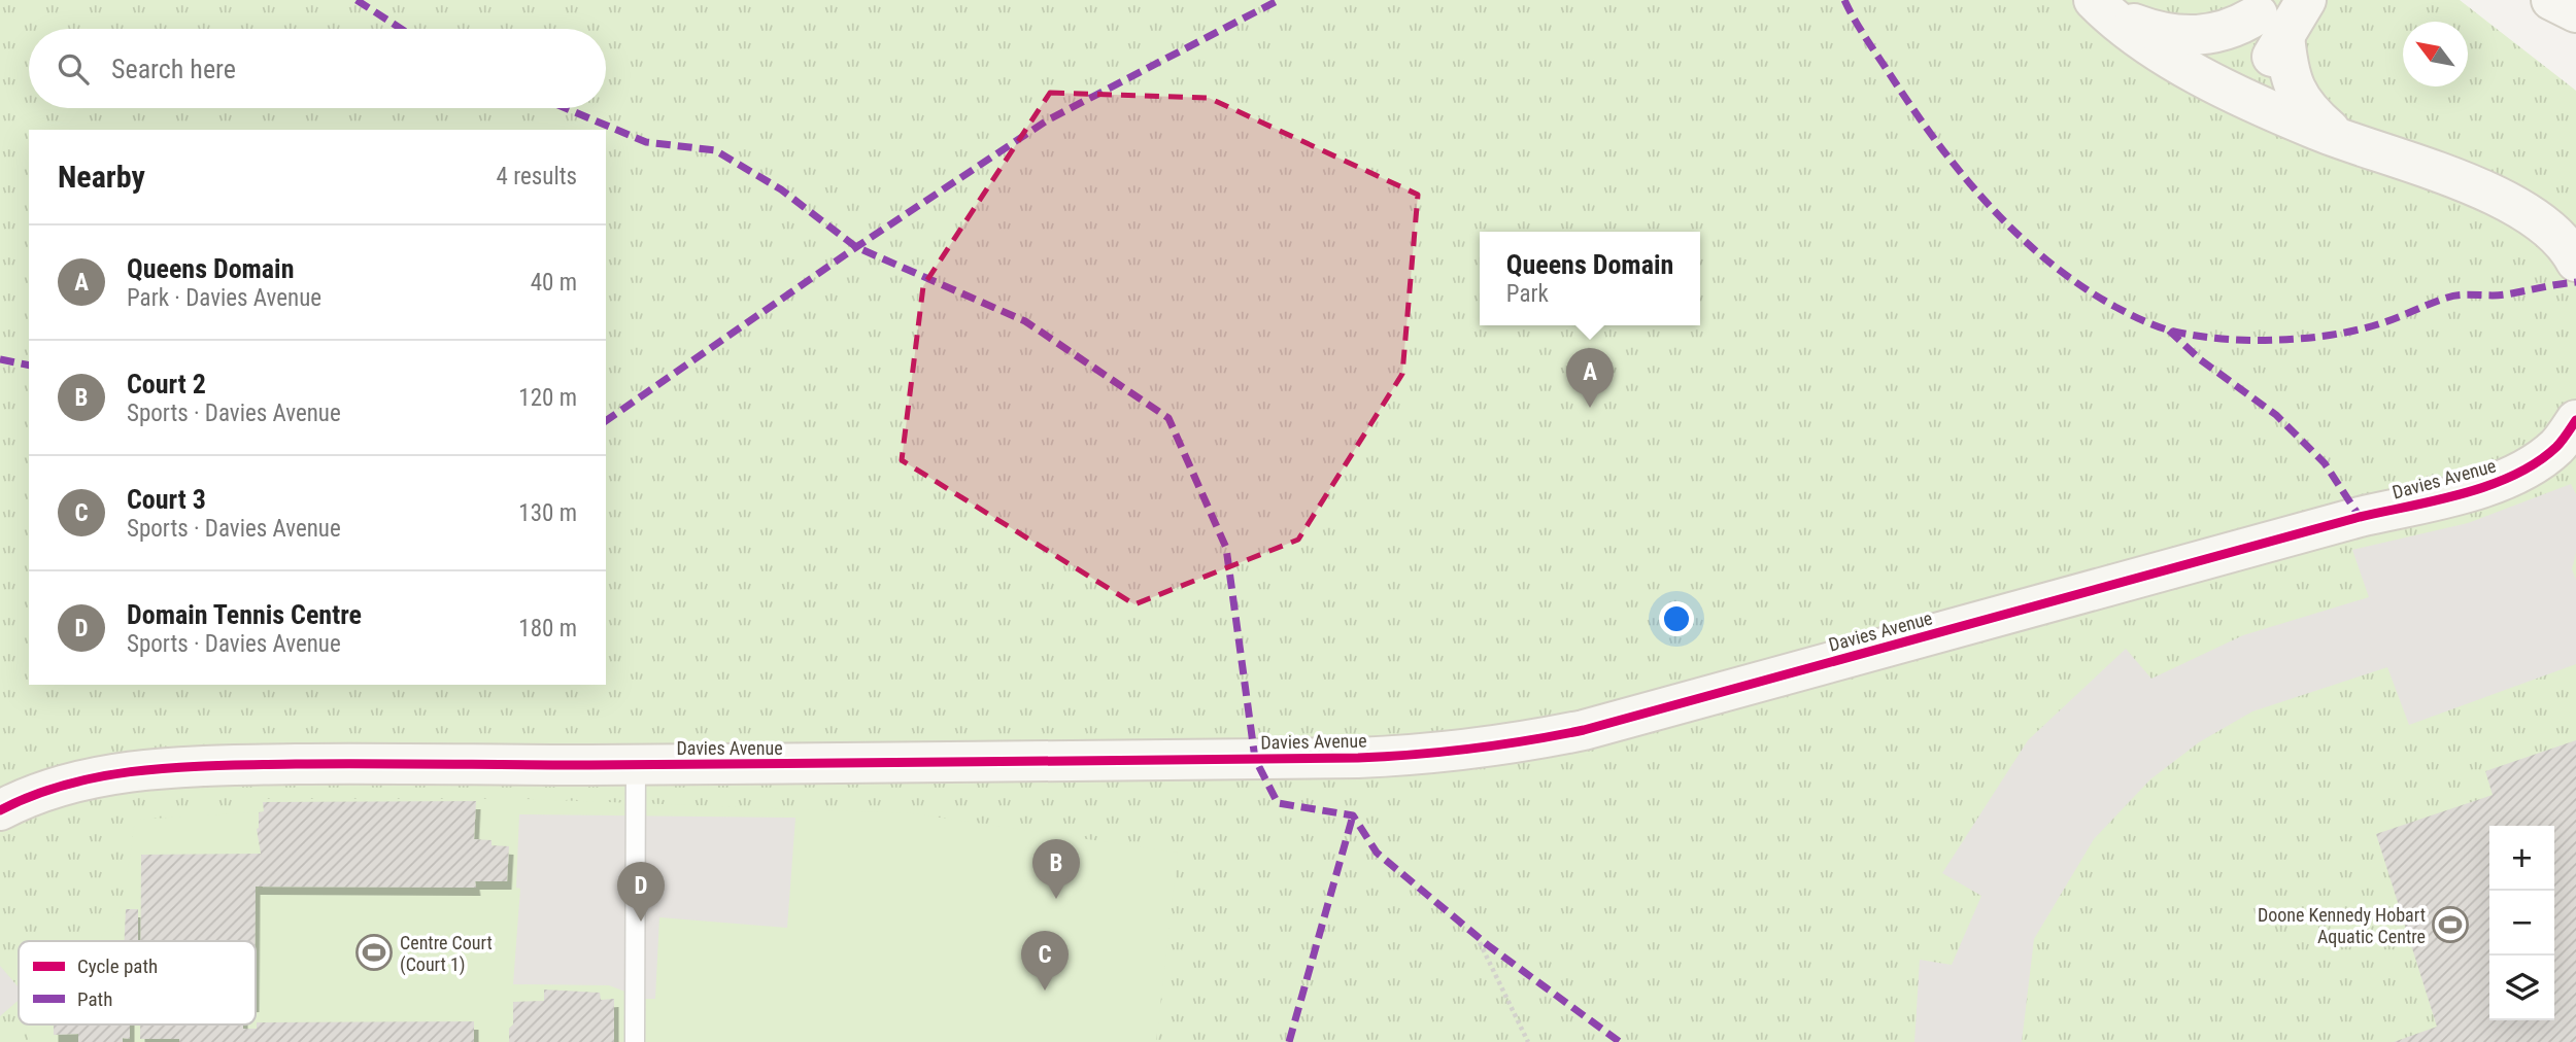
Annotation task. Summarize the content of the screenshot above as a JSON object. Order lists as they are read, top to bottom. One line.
{"streets":{"street":["Davies Avenue"]},"places":{"sports":["Doone Kennedy Hobart Aquatic Centre","Centre Court (Court 1)"]},"legend":["Cycle path","Path"],"north":"top left","page":{"search":"Search here","heading":["Nearby","4 results"],"list":[{"mark":"A","name":"Queens Domain","note":"Park · Davies Avenue","value":"40 m"},{"mark":"B","name":"Court 2","note":"Sports · Davies Avenue","value":"120 m"},{"mark":"C","name":"Court 3","note":"Sports · Davies Avenue","value":"130 m"},{"mark":"D","name":"Domain Tennis Centre","note":"Sports · Davies Avenue","value":"180 m"}],"popup":["Queens Domain","Park"],"pins":["A","B","D","C"],"map_buttons":["+","−"]}}
